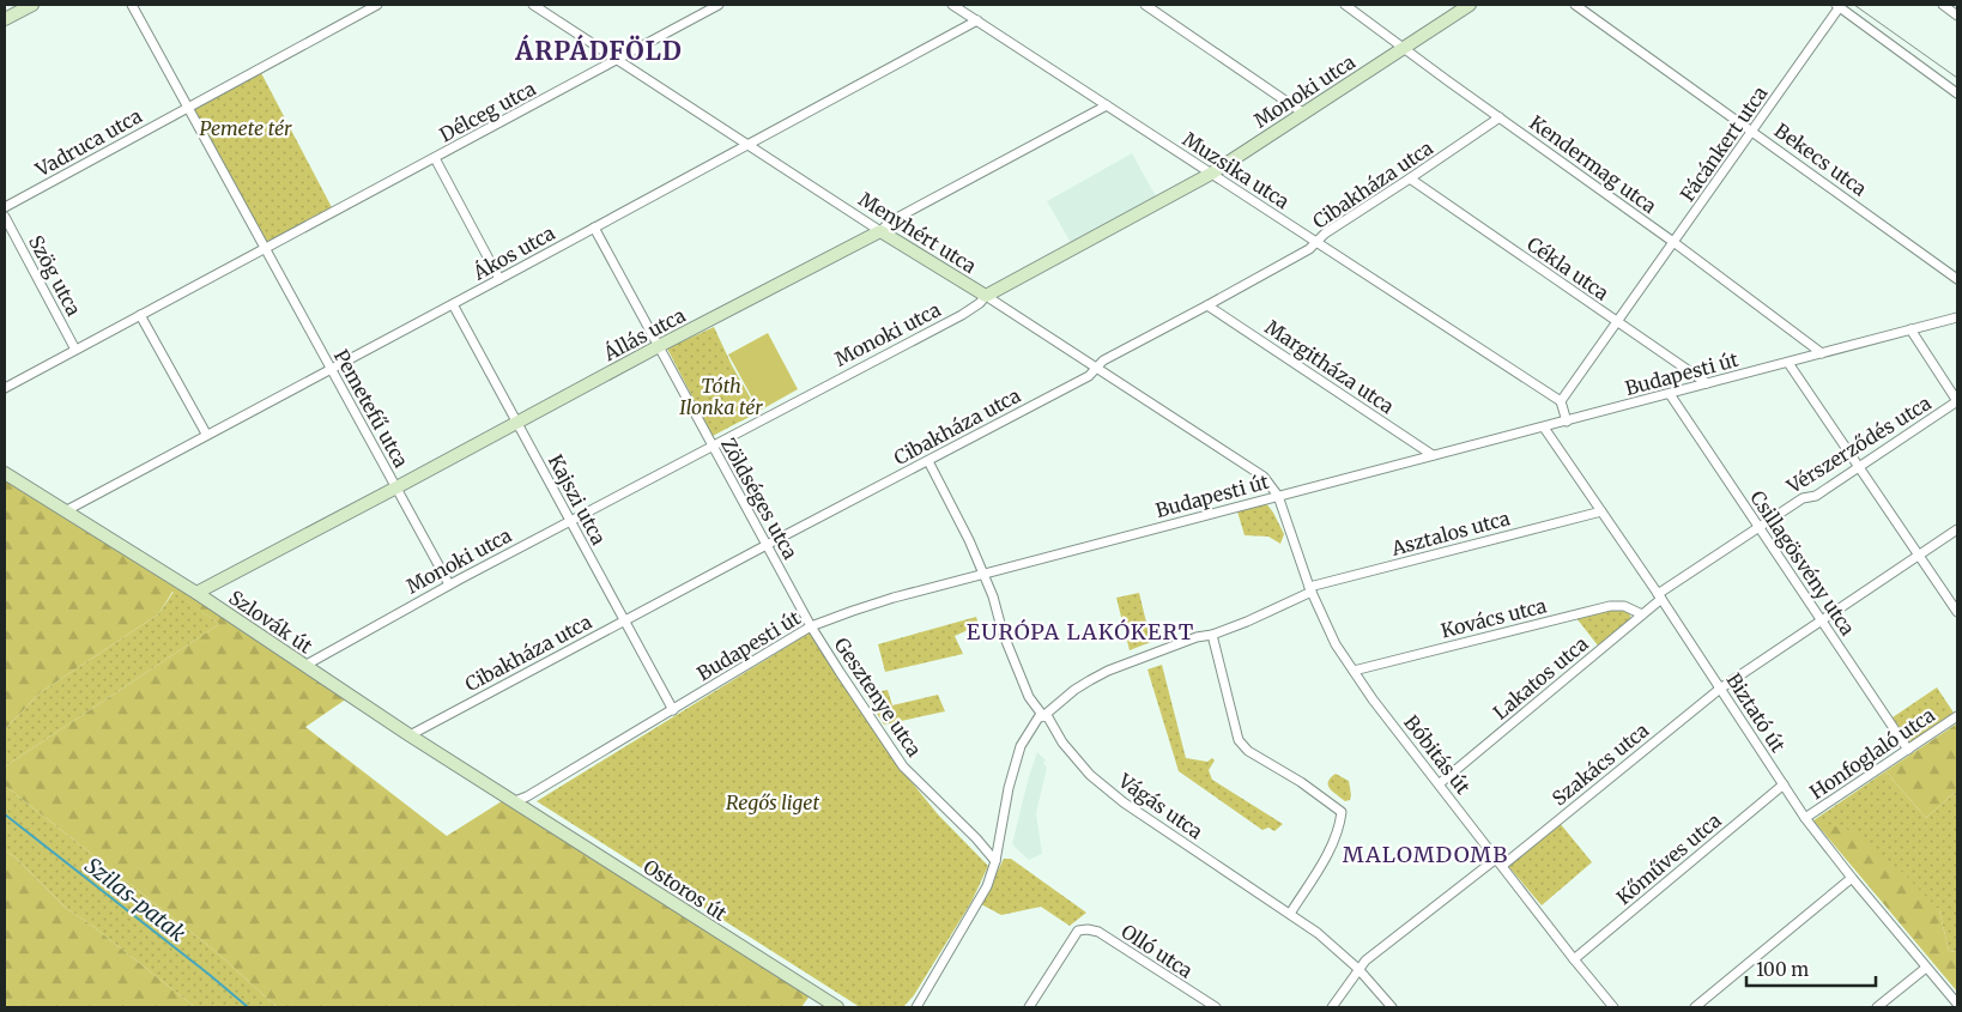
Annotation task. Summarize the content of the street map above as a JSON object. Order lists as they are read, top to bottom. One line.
{"streets":{"street":["Monoki utca","Délceg utca","Vadruca utca","Fácánkert utca","Bekecs utca","Kendermag utca","Muzsika utca","Cibakháza utca","Menyhért utca","Ákos utca","Cékla utca","Szög utca","Állás utca","Margitháza utca","Budapesti út","Pemetefű utca","Vérszerződés utca","Zöldséges utca","Kajszi utca","Asztalos utca","Csillagösvény utca","Kovács utca","Szlovák út","Lakatos utca","Gesztenye utca","Biztató út","Honfoglaló utca","Bóbitás út","Szakács utca","Vágás utca","Kőműves utca","Ostoros út","Olló utca"]},"crossings":[["Monoki utca","Kendermag utca"],["Monoki utca","Muzsika utca"],["Monoki utca","Menyhért utca"],["Monoki utca","Pemetefű utca"],["Monoki utca","Zöldséges utca"],["Monoki utca","Kajszi utca"],["Monoki utca","Szlovák út"],["Délceg utca","Menyhért utca"],["Délceg utca","Pemetefű utca"],["Fácánkert utca","Bekecs utca"],["Fácánkert utca","Kendermag utca"],["Fácánkert utca","Muzsika utca"],["Fácánkert utca","Cékla utca"],["Kendermag utca","Cibakháza utca"],["Kendermag utca","Budapesti út"],["Muzsika utca","Cibakháza utca"],["Muzsika utca","Ákos utca"],["Muzsika utca","Állás utca"],["Cibakháza utca","Menyhért utca"],["Cibakháza utca","Cékla utca"],["Cibakháza utca","Margitháza utca"],["Cibakháza utca","Zöldséges utca"],["Cibakháza utca","Kajszi utca"],["Cibakháza utca","Szlovák út"],["Cibakháza utca","Vágás utca"],["Menyhért utca","Ákos utca"],["Menyhért utca","Állás utca"],["Menyhért utca","Budapesti út"],["Menyhért utca","Bóbitás út"],["Ákos utca","Pemetefű utca"],["Ákos utca","Zöldséges utca"],["Ákos utca","Kajszi utca"],["Ákos utca","Szlovák út"],["Cékla utca","Budapesti út"],["Állás utca","Pemetefű utca"],["Állás utca","Zöldséges utca"],["Állás utca","Kajszi utca"],["Állás utca","Szlovák út"],["Margitháza utca","Budapesti út"],["Budapesti út","Zöldséges utca"],["Budapesti út","Kajszi utca"],["Budapesti út","Csillagösvény utca"],["Budapesti út","Szlovák út"],["Budapesti út","Gesztenye utca"],["Budapesti út","Biztató út"],["Budapesti út","Bóbitás út"],["Budapesti út","Vágás utca"],["Budapesti út","Ostoros út"],["Vérszerződés utca","Csillagösvény utca"],["Vérszerződés utca","Lakatos utca"],["Vérszerződés utca","Biztató út"],["Zöldséges utca","Gesztenye utca"],["Asztalos utca","Gesztenye utca"],["Asztalos utca","Biztató út"],["Asztalos utca","Bóbitás út"],["Asztalos utca","Vágás utca"],["Csillagösvény utca","Honfoglaló utca"],["Csillagösvény utca","Szakács utca"],["Kovács utca","Lakatos utca"],["Kovács utca","Bóbitás út"],["Szlovák út","Ostoros út"],["Lakatos utca","Biztató út"],["Lakatos utca","Bóbitás út"],["Biztató út","Honfoglaló utca"],["Biztató út","Szakács utca"],["Biztató út","Kőműves utca"],["Bóbitás út","Szakács utca"],["Bóbitás út","Kőműves utca"],["Szakács utca","Vágás utca"]],"districts":["ÁRPÁDFÖLD","EURÓPA LAKÓKERT","MALOMDOMB"],"water":["Szilas-patak"],"parks":["Pemete tér","Tóth Ilonka tér","Regős liget"],"scale_bar":"100 m"}
